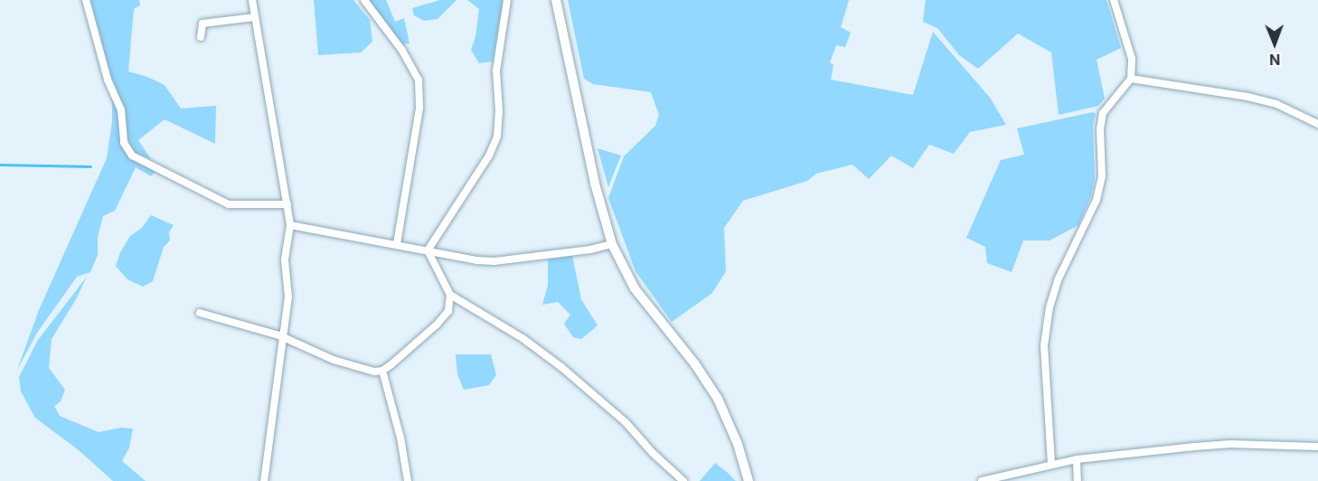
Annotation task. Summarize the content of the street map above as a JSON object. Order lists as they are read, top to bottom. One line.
{"north":"bottom"}
